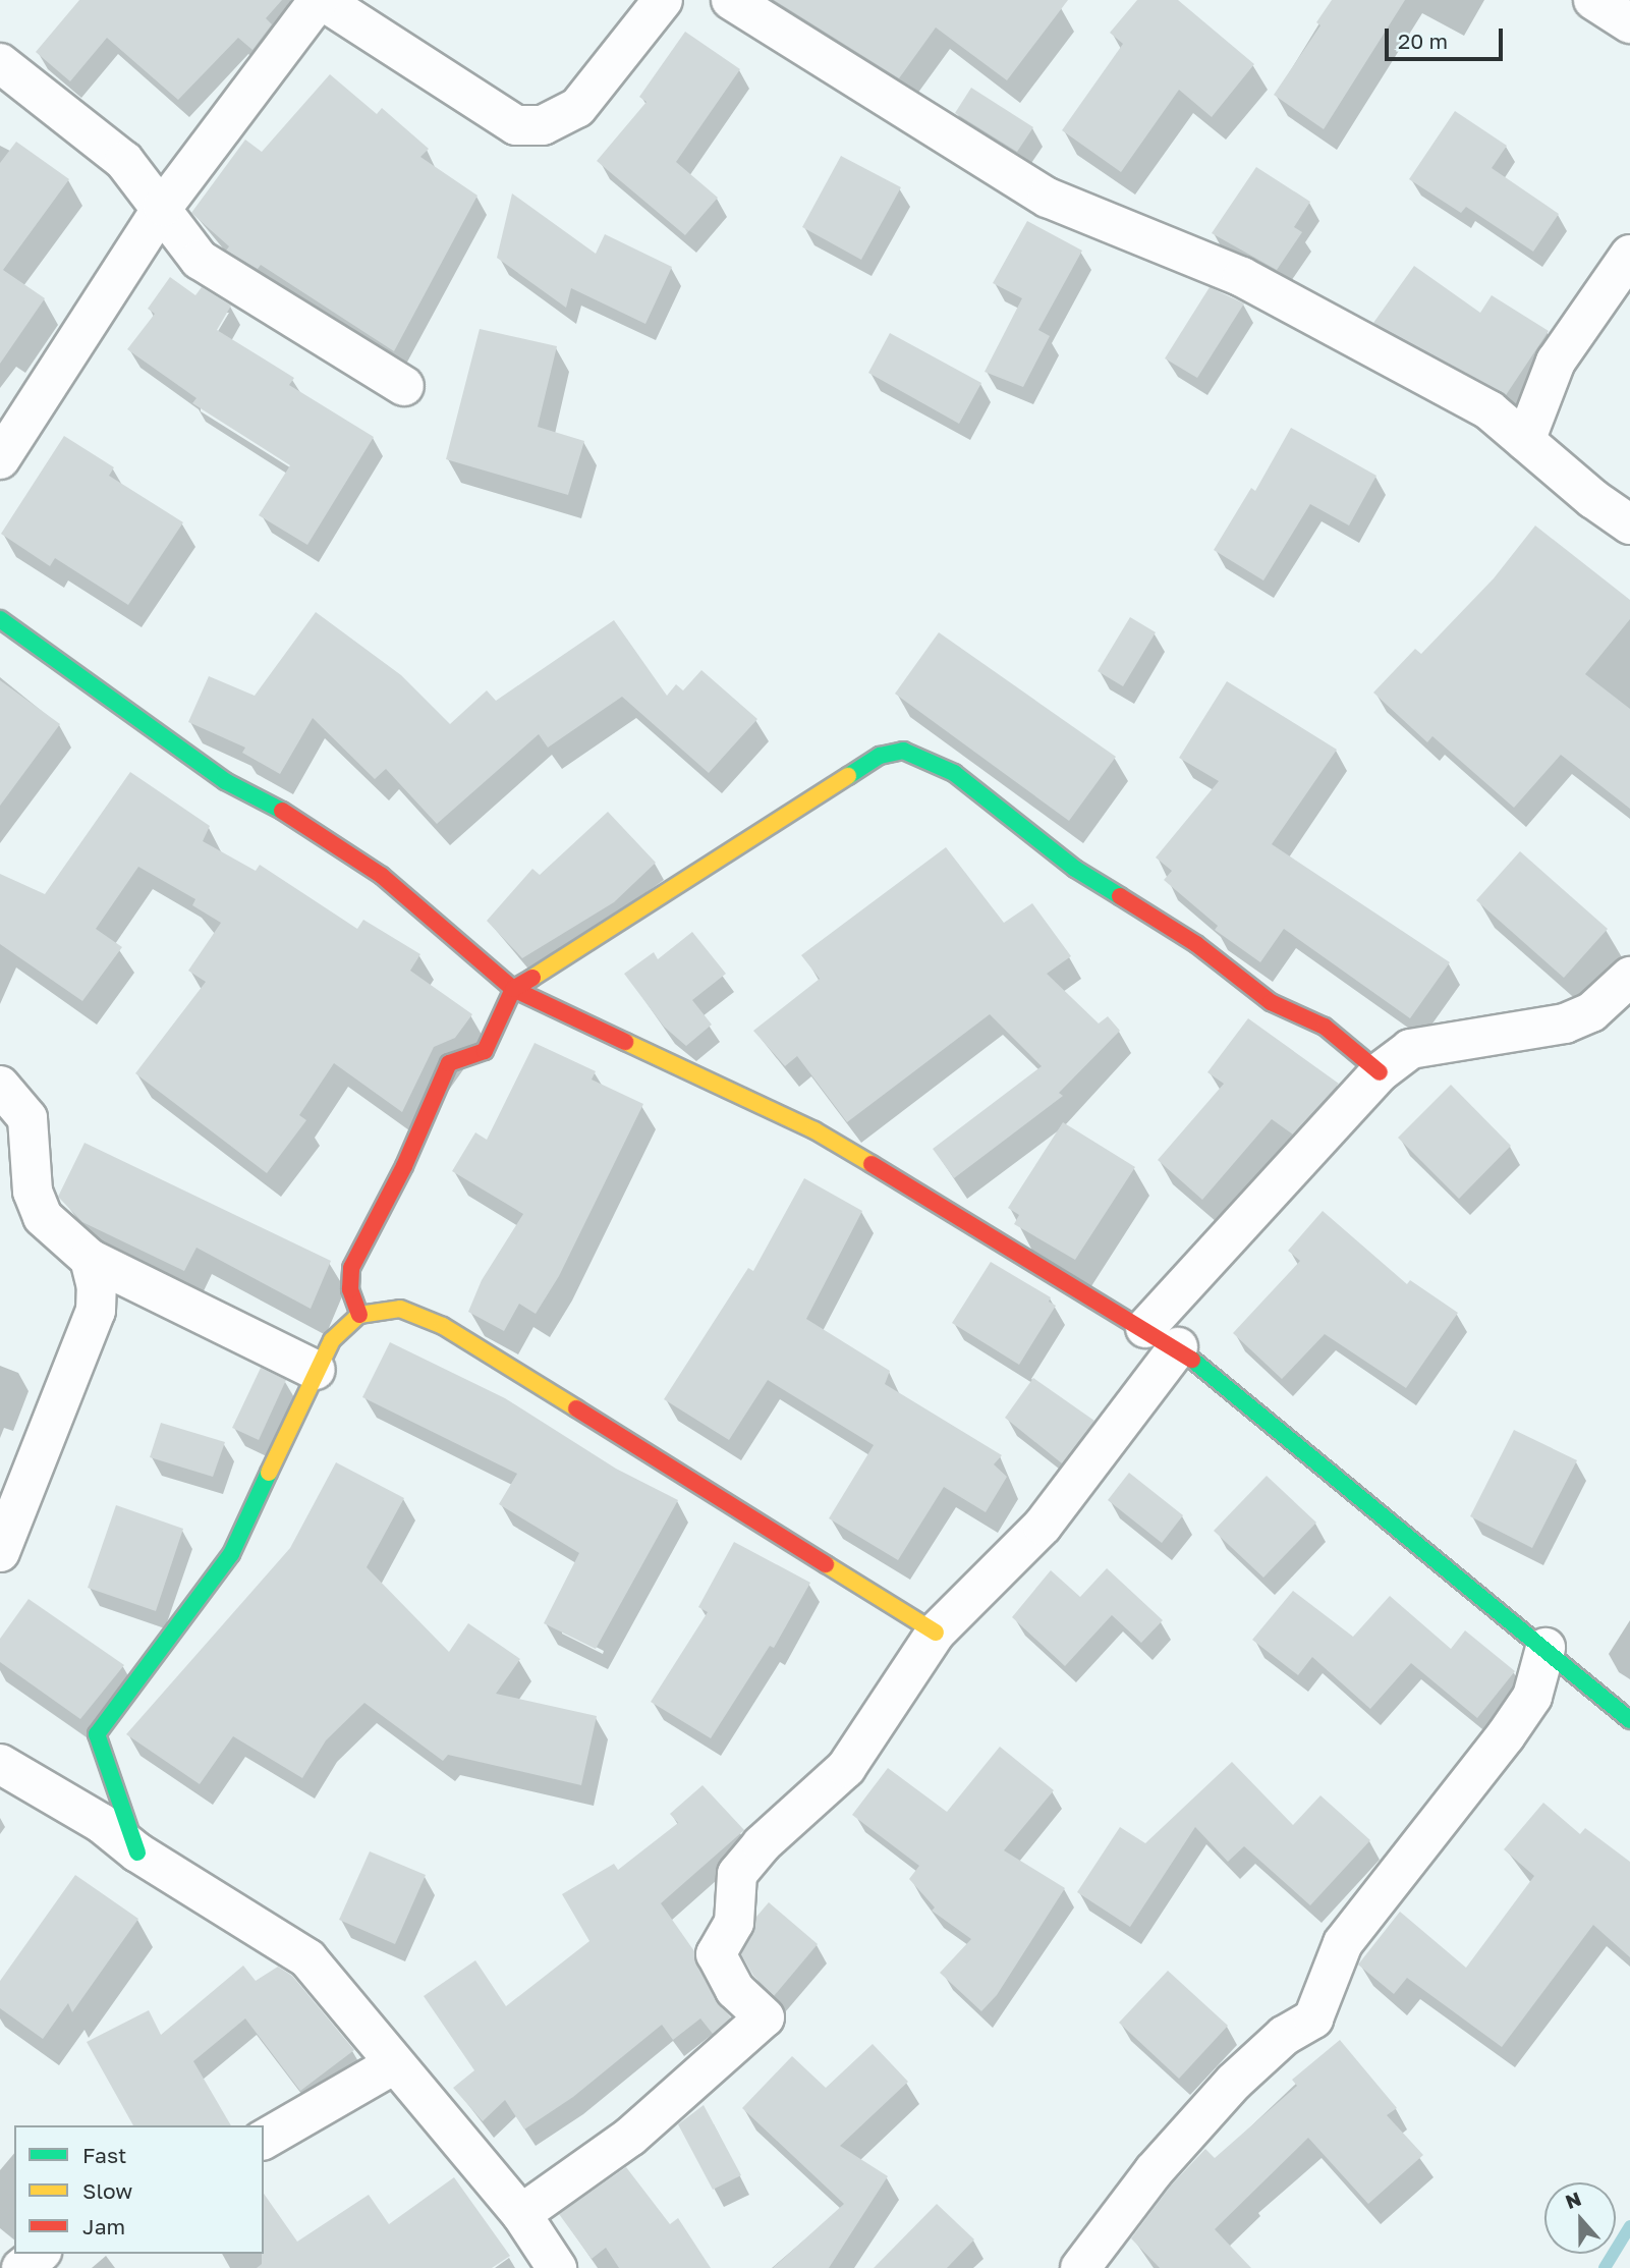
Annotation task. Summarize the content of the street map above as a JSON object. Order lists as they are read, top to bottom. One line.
{"legend":["Fast","Slow","Jam"],"scale_bar":"20 m","north":"top"}
